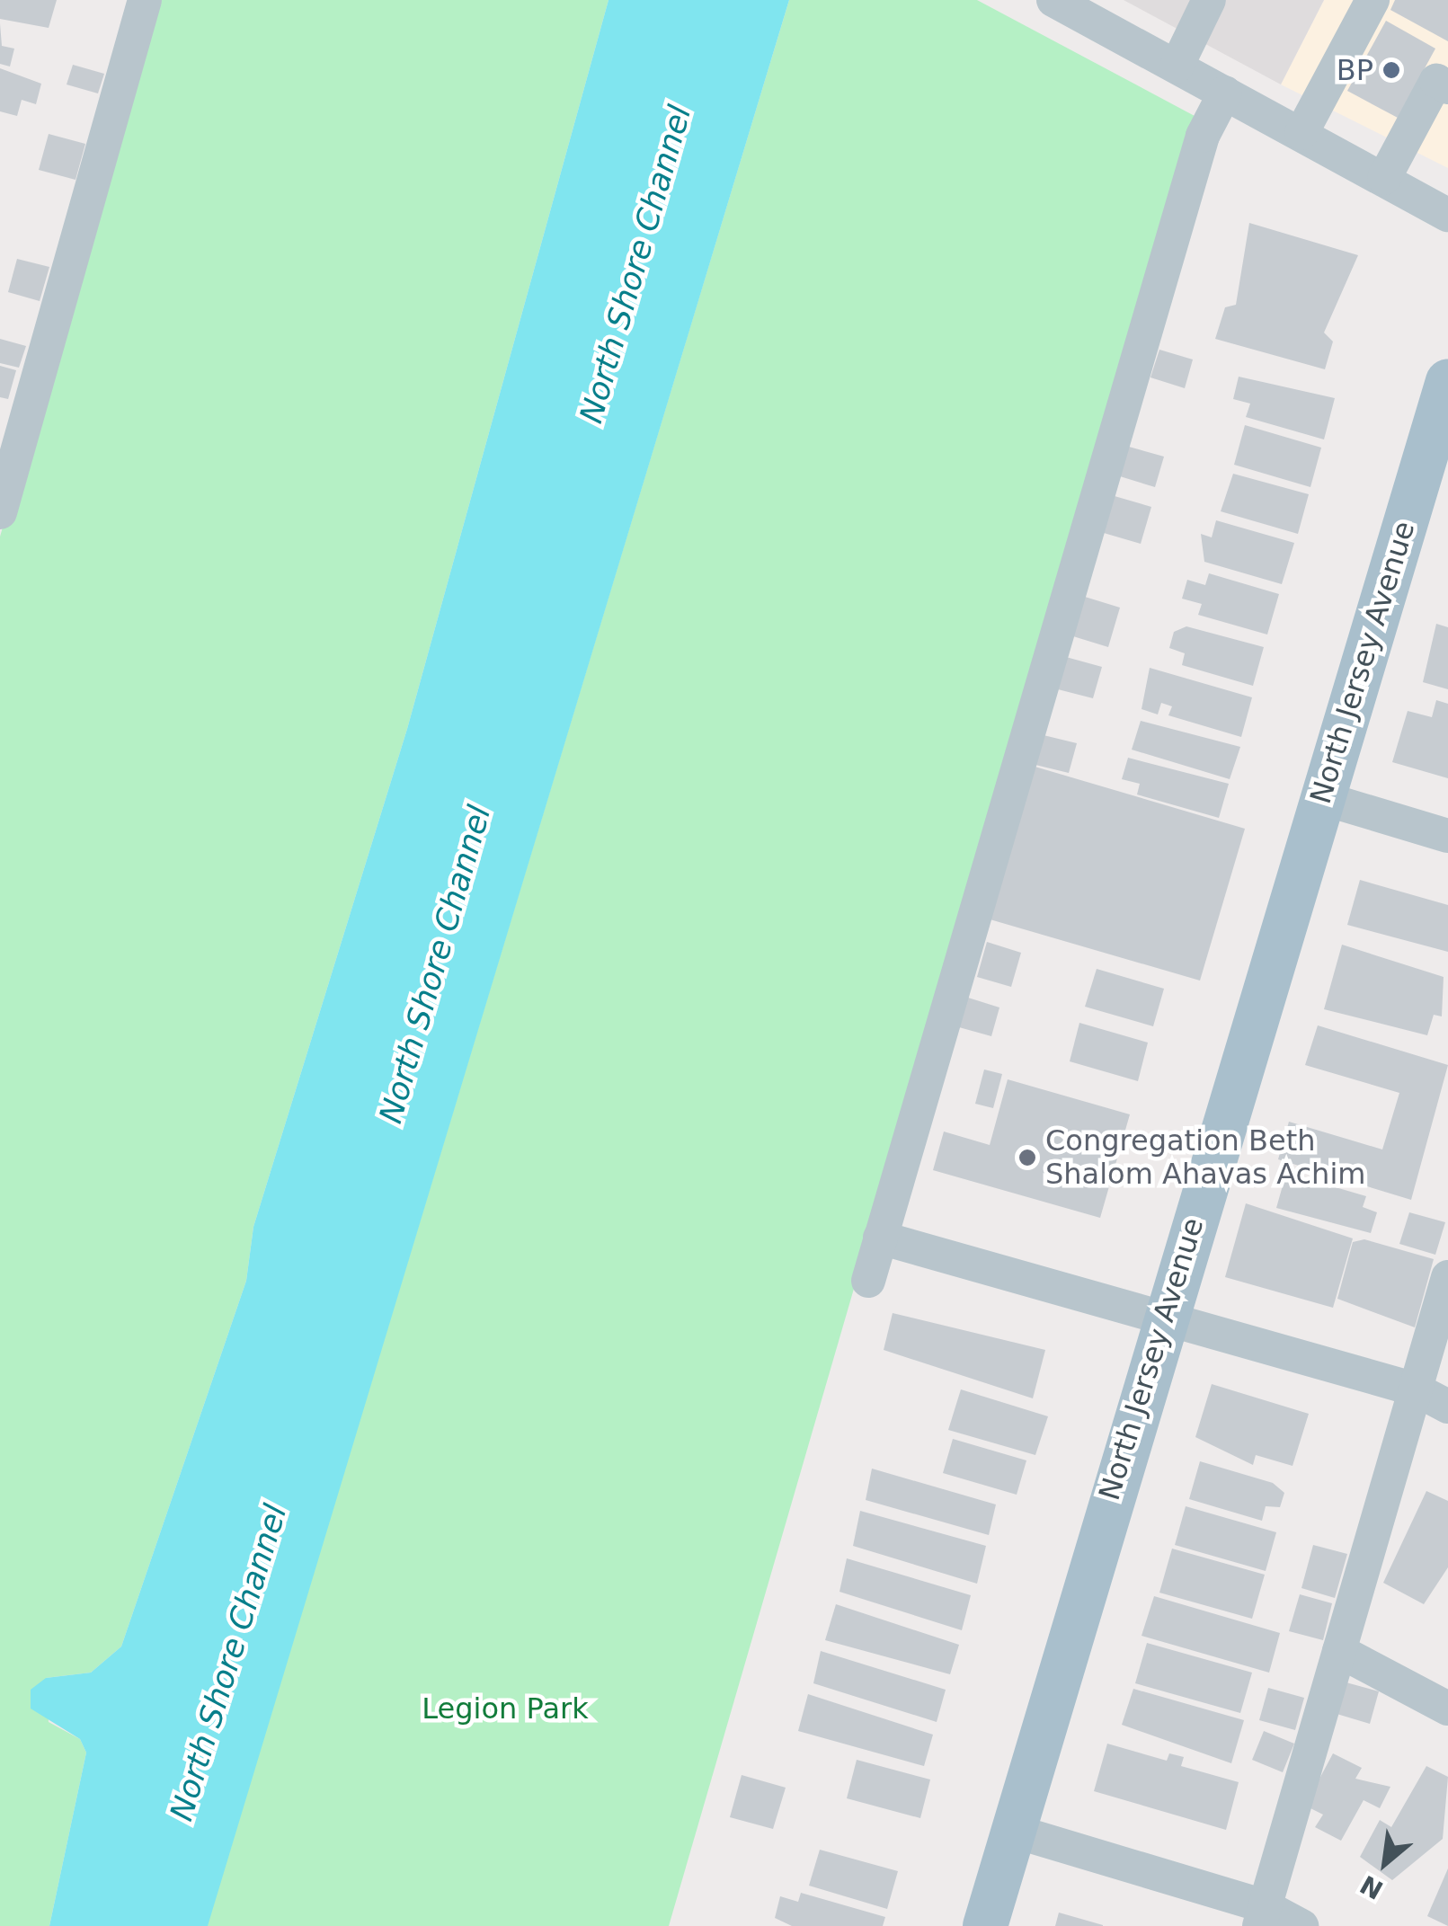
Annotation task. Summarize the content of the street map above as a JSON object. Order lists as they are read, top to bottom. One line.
{"streets":{"main road":["North Jersey Avenue"]},"water":["North Shore Channel"],"parks":["Legion Park"],"places":["BP","Congregation Beth Shalom Ahavas Achim"],"north":"bottom left"}
